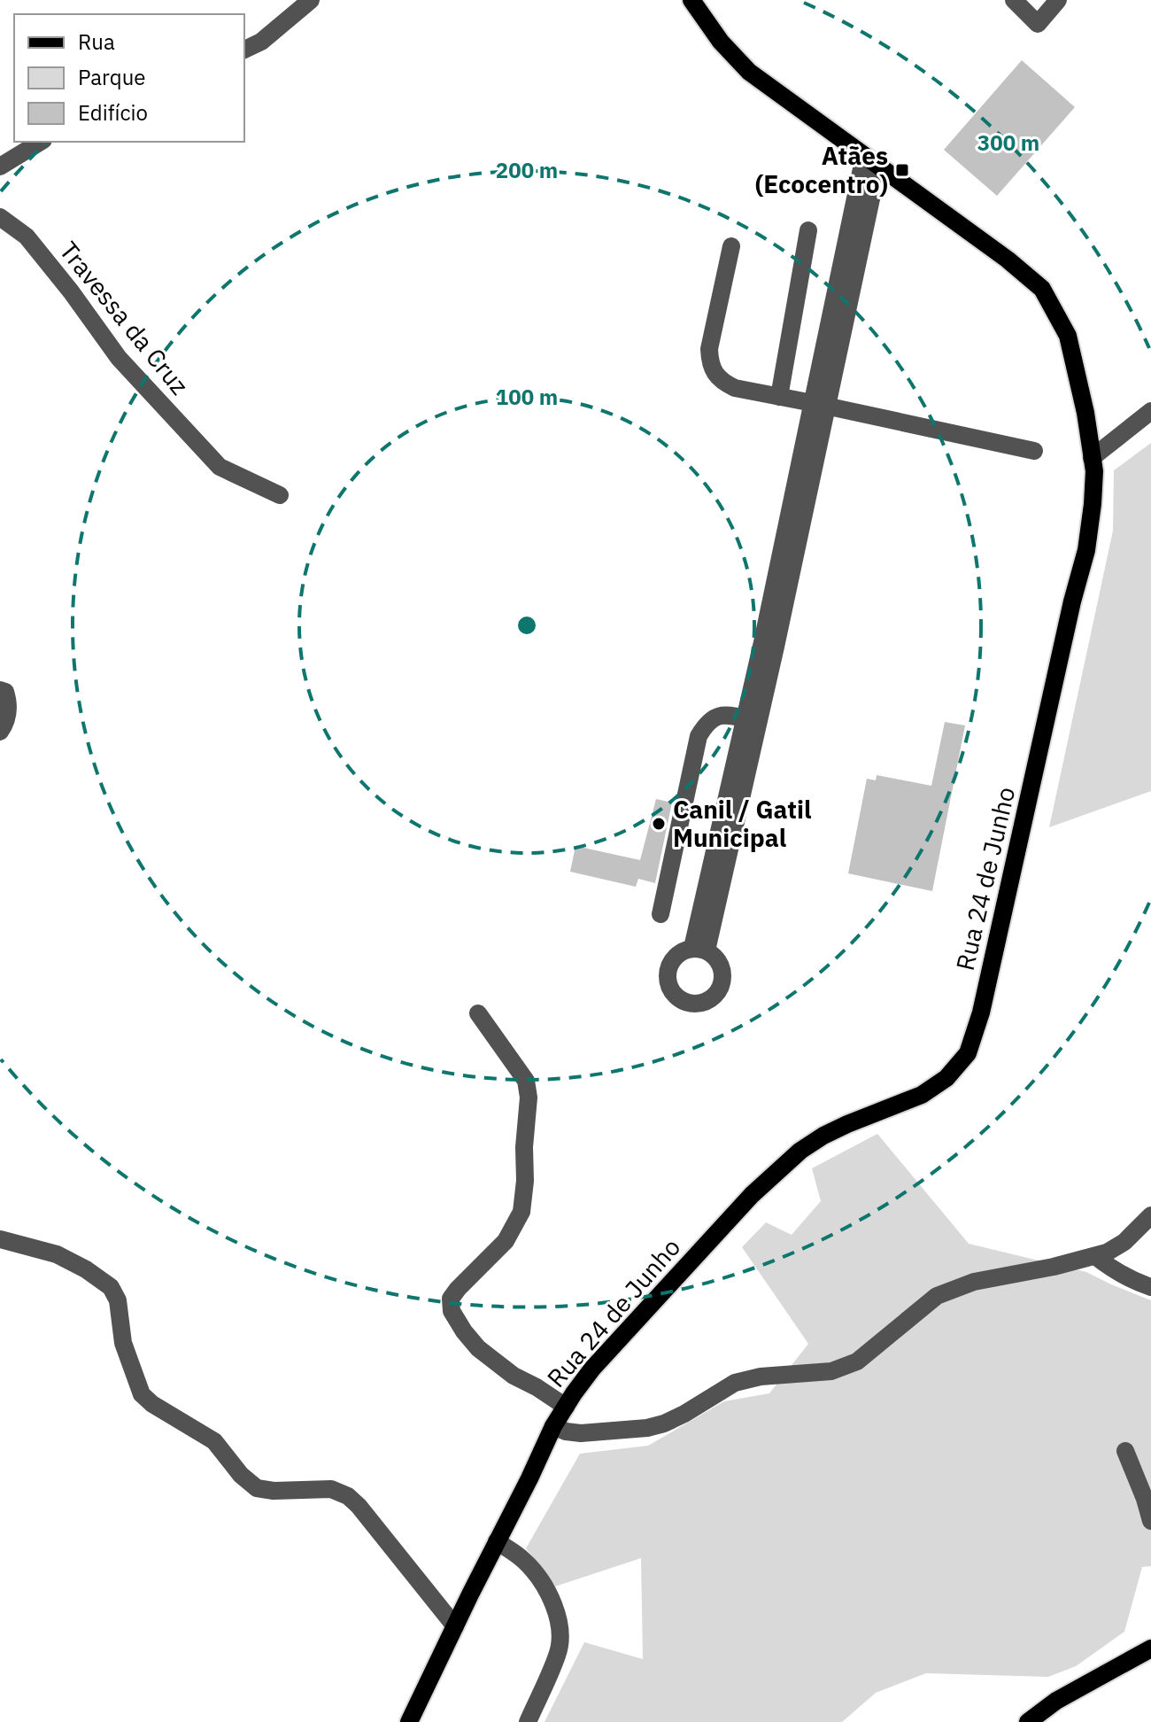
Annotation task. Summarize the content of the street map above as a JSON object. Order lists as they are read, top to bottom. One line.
{"streets":{"main road":["Rua 24 de Junho"],"street":["Travessa da Cruz"]},"places":{"transit":["Atães (Ecocentro)"],"other":["Canil / Gatil Municipal"]},"legend":["Rua","Parque","Edifício"],"rings":["300 m","200 m","100 m"]}
